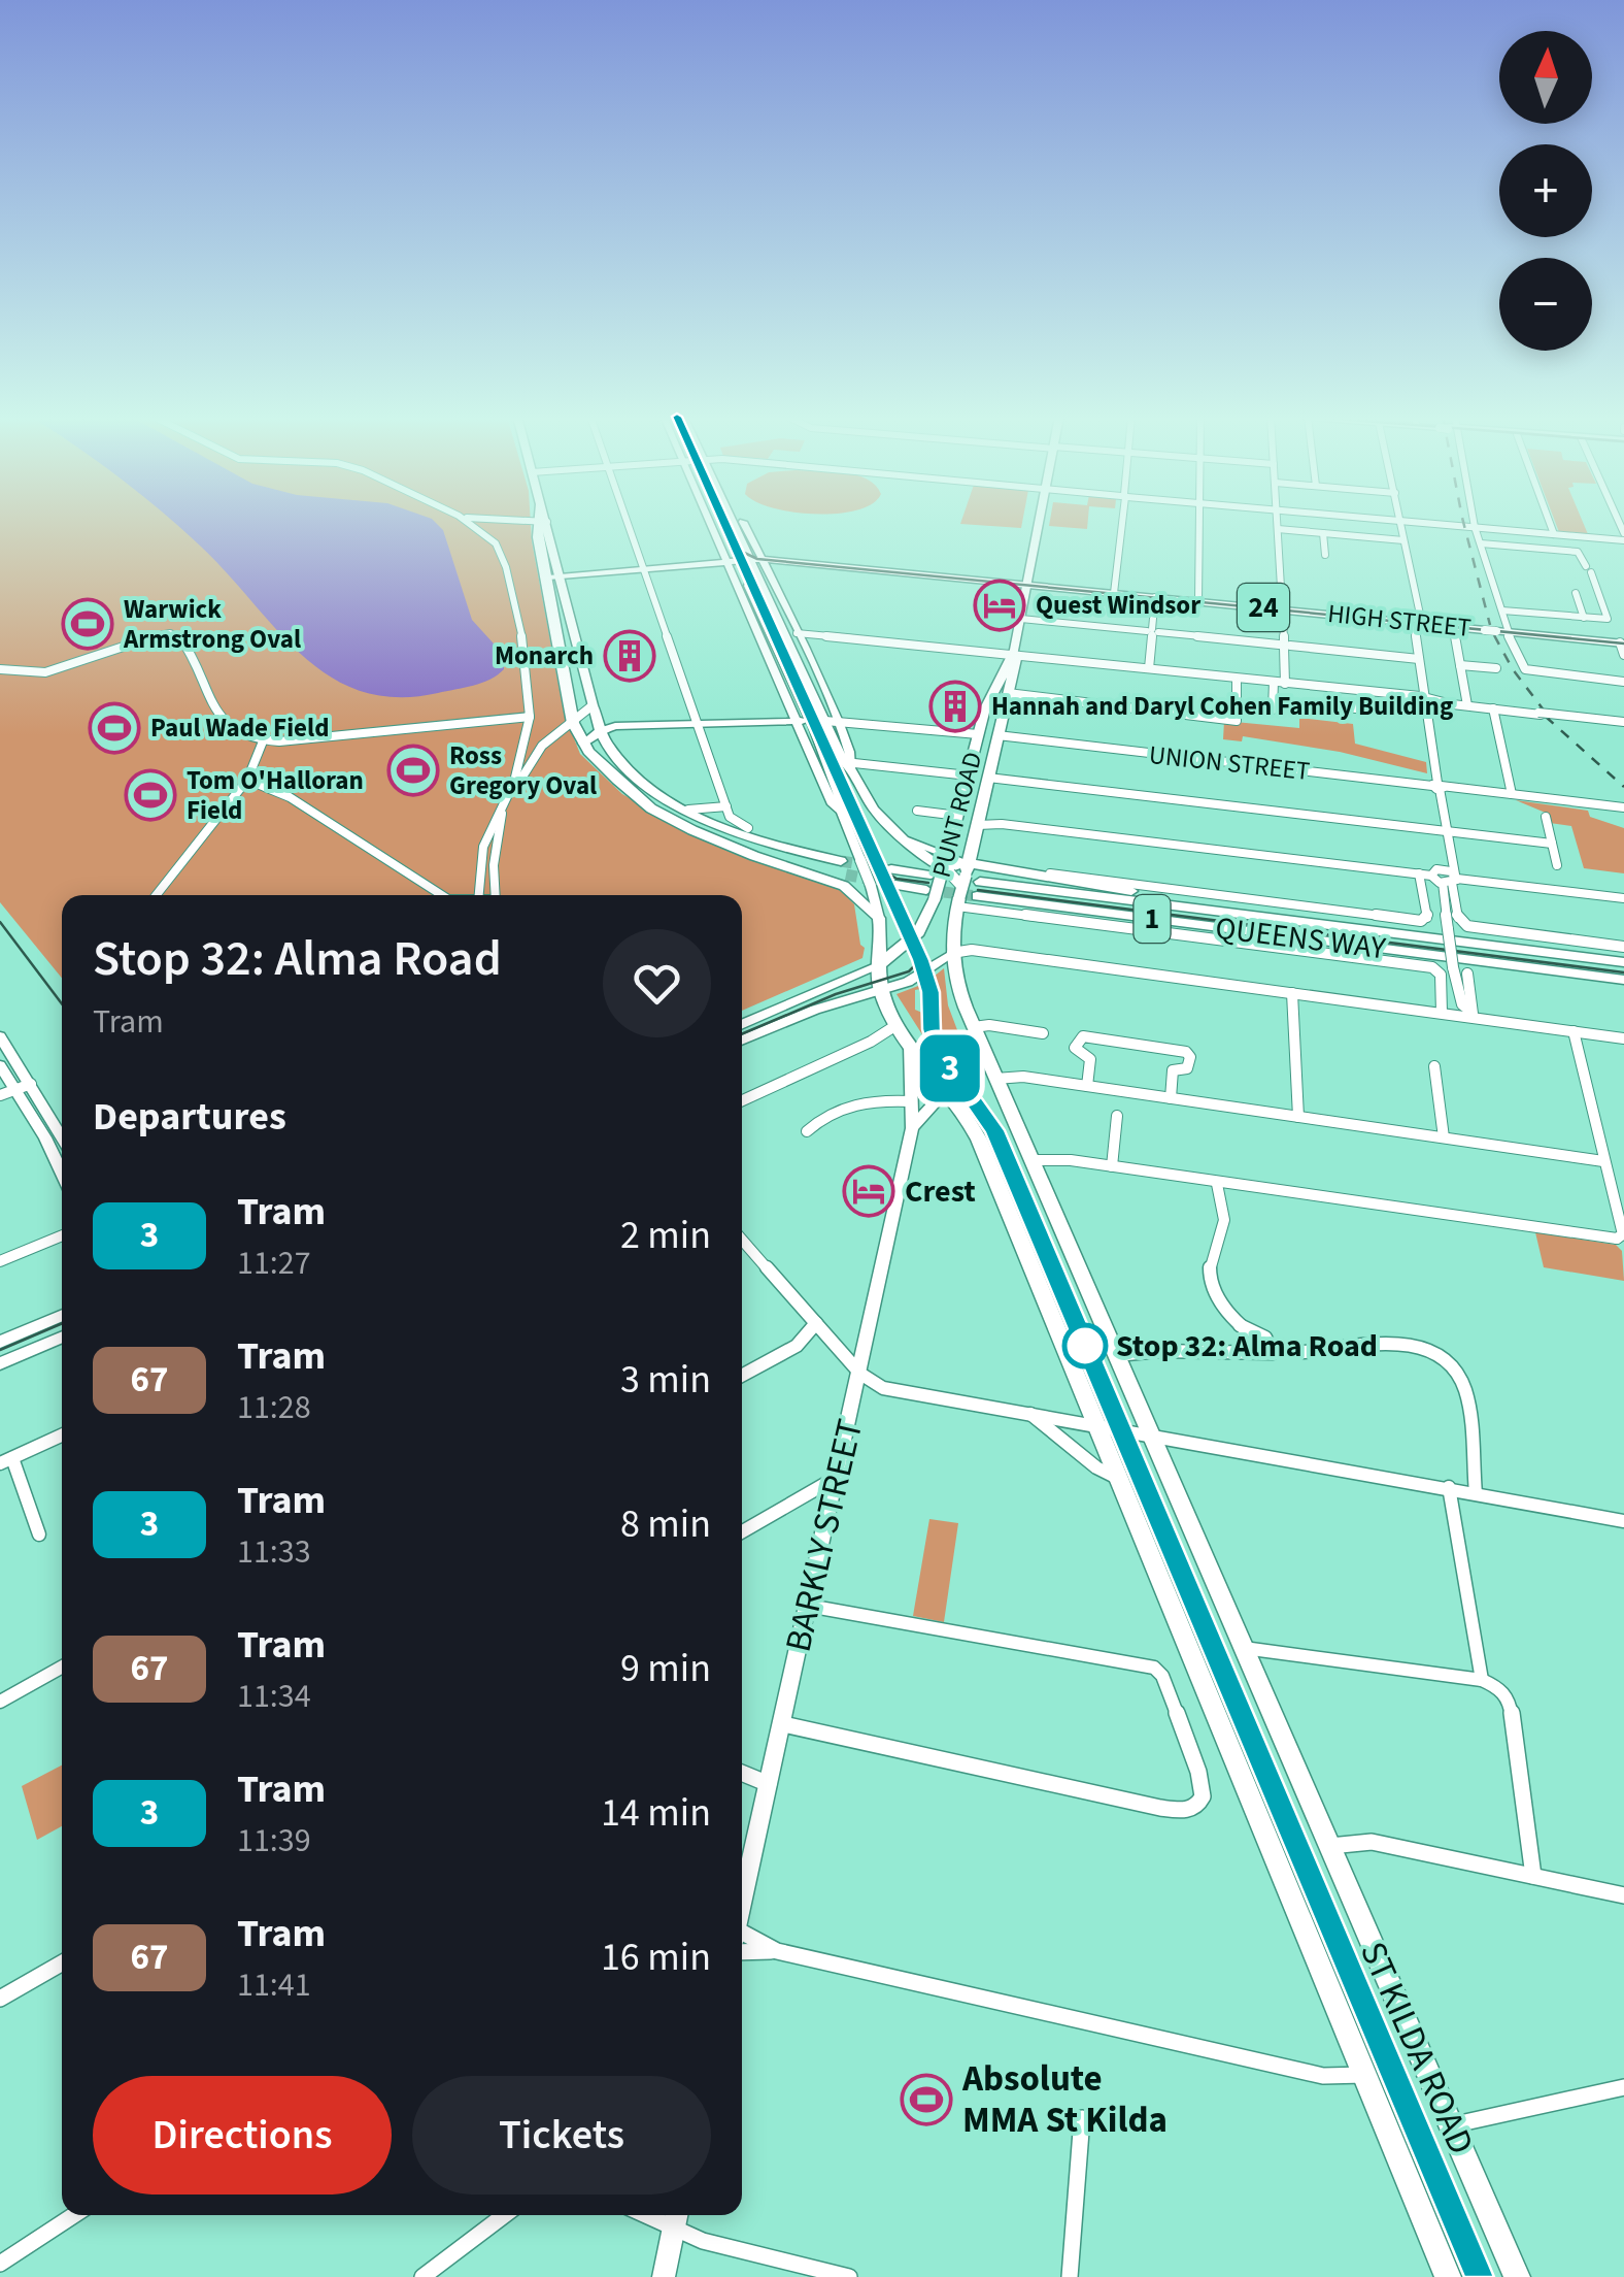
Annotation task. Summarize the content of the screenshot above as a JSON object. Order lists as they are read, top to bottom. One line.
{"streets":{"highway":["UNION STREET","PUNT ROAD","1","QUEENS WAY","ST KILDA ROAD"],"main road":["24","HIGH STREET","BARKLY STREET"]},"crossings":[["24","HIGH STREET"],["24","ST KILDA ROAD"],["HIGH STREET","PUNT ROAD"],["HIGH STREET","ST KILDA ROAD"],["UNION STREET","PUNT ROAD"],["UNION STREET","ST KILDA ROAD"],["PUNT ROAD","ST KILDA ROAD"],["BARKLY STREET","ST KILDA ROAD"]],"places":{"hotel":["Quest Windsor","Crest"],"sports":["Warwick Armstrong Oval","Paul Wade Field","Ross Gregory Oval","Tom O'Halloran Field","Absolute MMA St Kilda"],"building":["Monarch","Hannah and Daryl Cohen Family Building"],"other":["Stop 32: Alma Road"]},"lines":["tram line 3"],"north":"top","page":{"on_map":"3","map_buttons":["+","−"],"heading":[["Stop 32: Alma Road","Tram"],"Departures"],"list":[{"mark":"3","name":"Tram","note":"11:27","value":"2 min"},{"mark":"67","name":"Tram","note":"11:28","value":"3 min"},{"mark":"3","name":"Tram","note":"11:33","value":"8 min"},{"mark":"67","name":"Tram","note":"11:34","value":"9 min"},{"mark":"3","name":"Tram","note":"11:39","value":"14 min"},{"mark":"67","name":"Tram","note":"11:41","value":"16 min"}],"buttons":["Directions","Tickets"]}}
